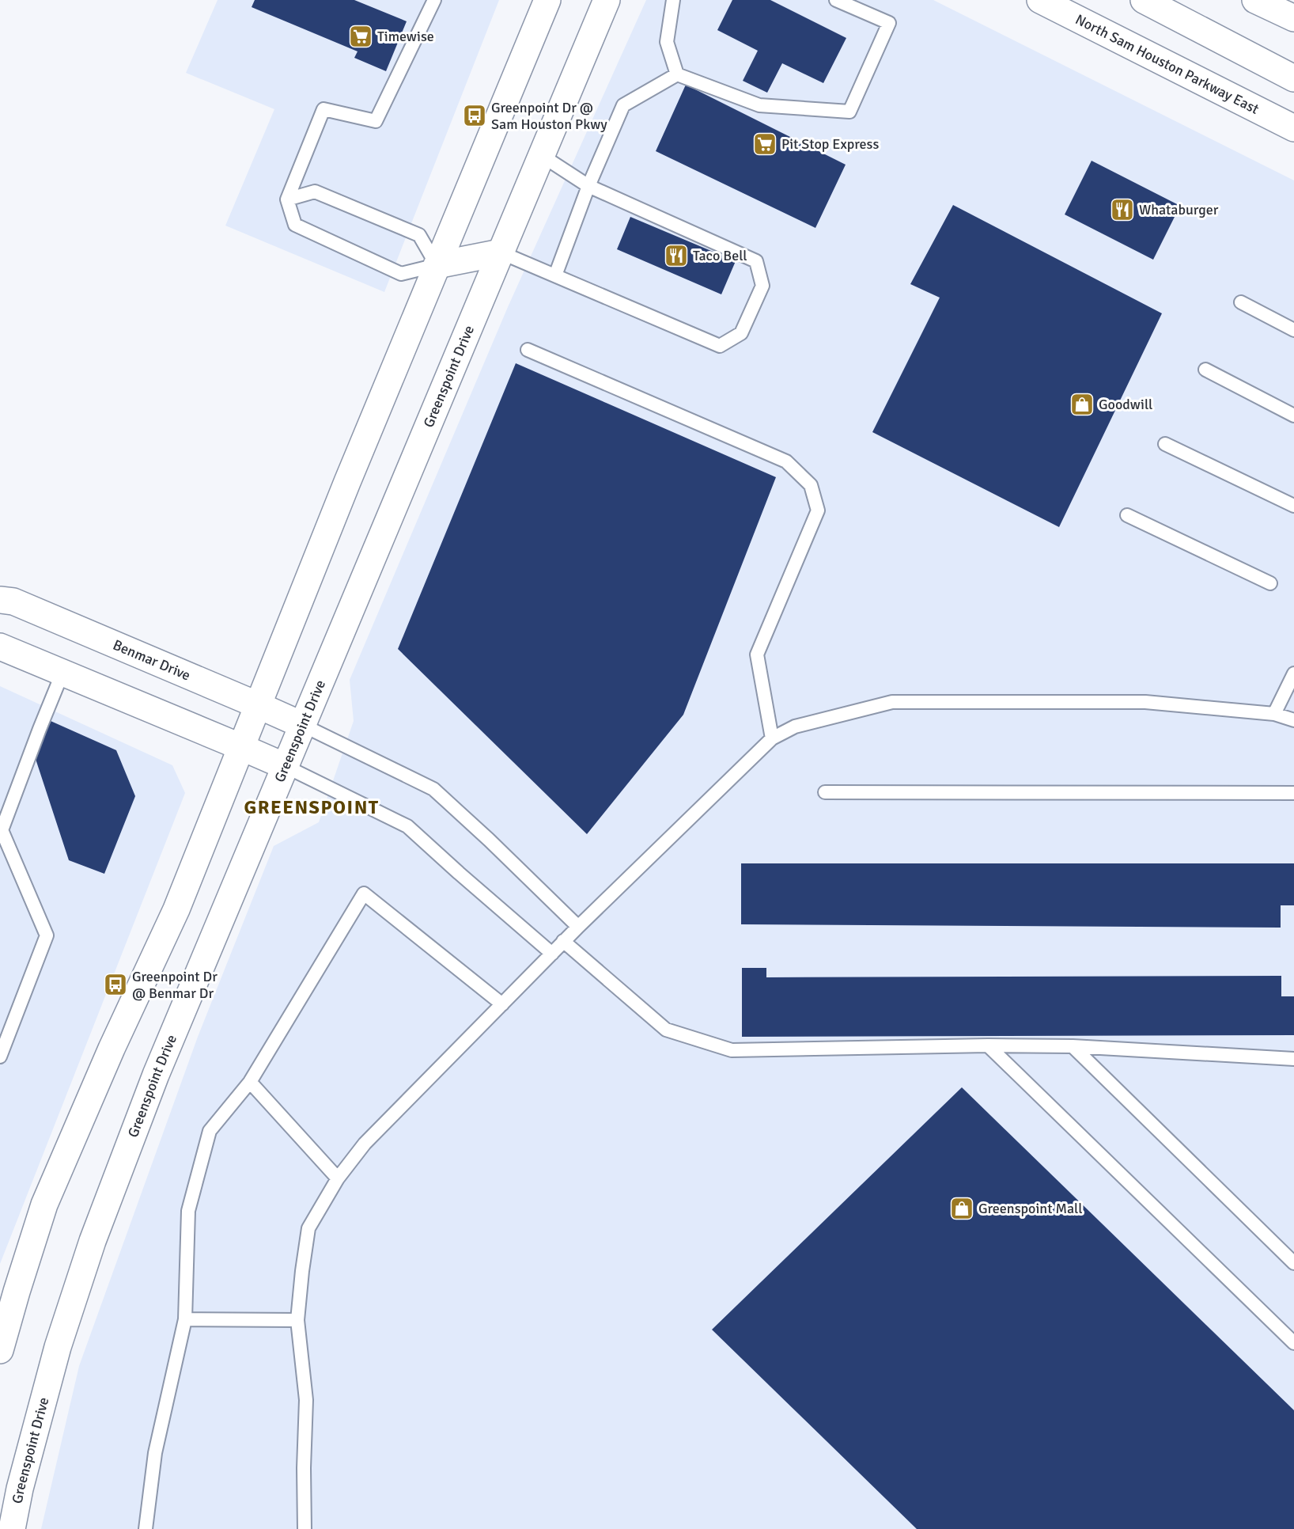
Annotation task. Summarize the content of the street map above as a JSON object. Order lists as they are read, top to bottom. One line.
{"streets":{"main road":["North Sam Houston Parkway East","Greenspoint Drive","Benmar Drive"]},"crossings":[["Greenspoint Drive","Benmar Drive"]],"districts":["GREENSPOINT"],"places":{"supermarket":["Timewise","Pit Stop Express"],"bus stop":["Greenpoint Dr @ Sam Houston Pkwy","Greenpoint Dr @ Benmar Dr"],"restaurant":["Whataburger","Taco Bell"],"shop":["Goodwill","Greenspoint Mall"]}}
